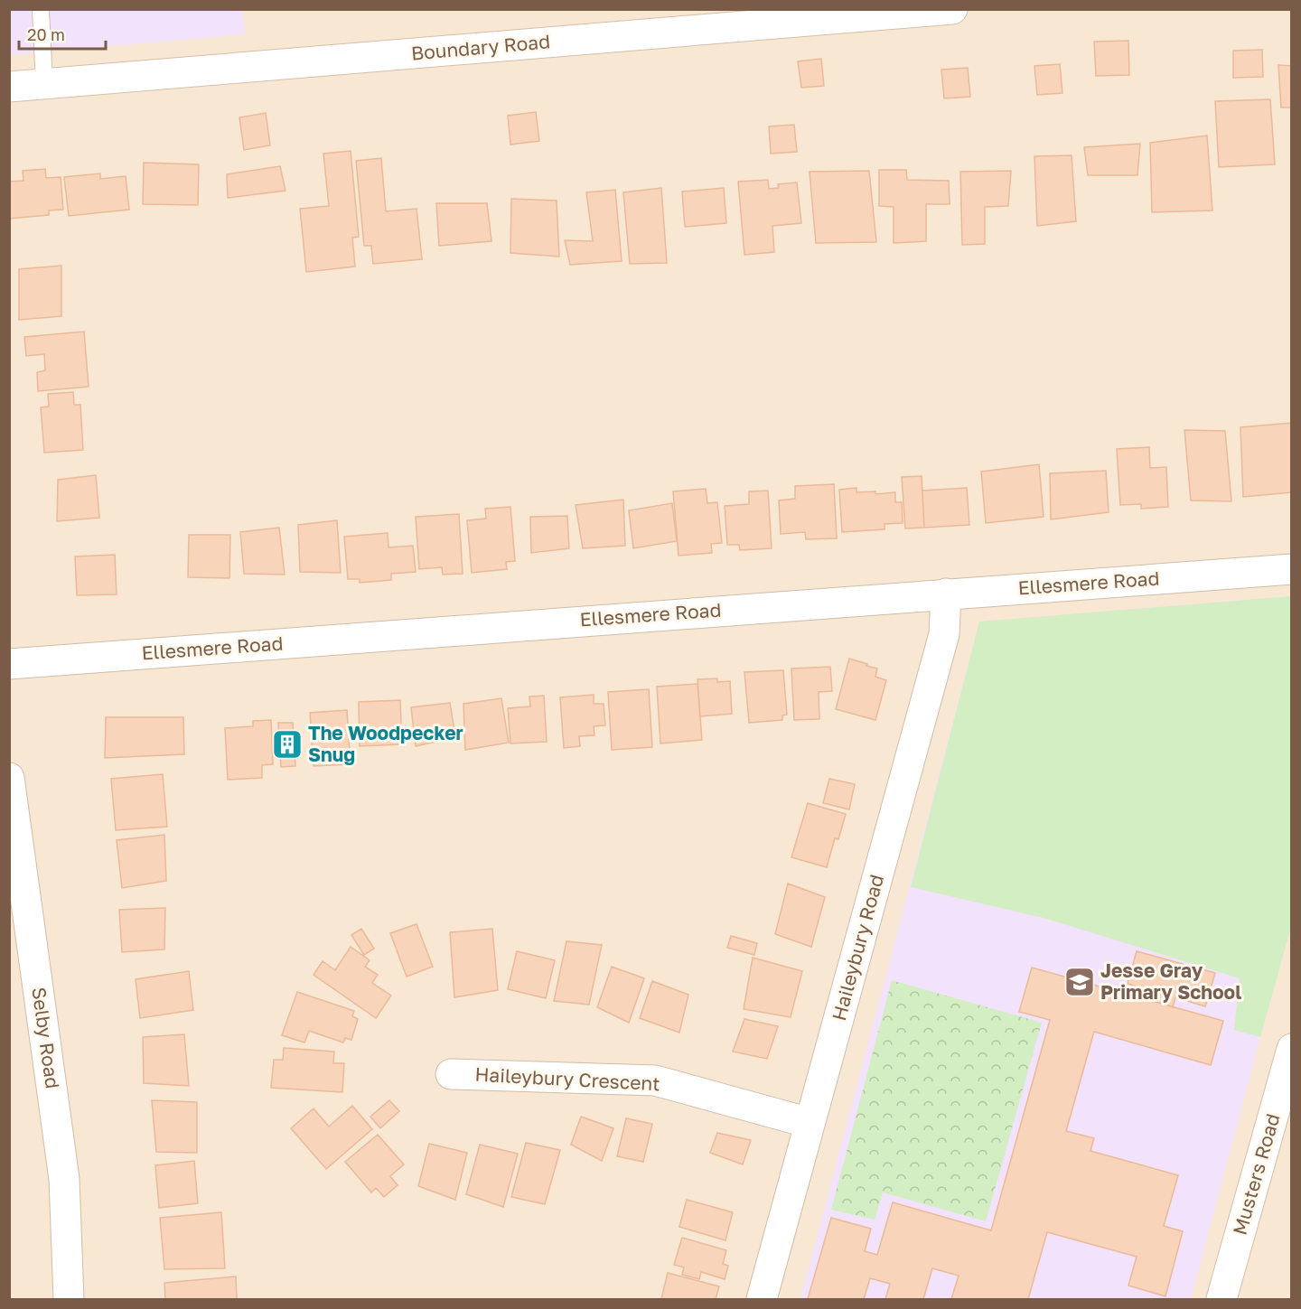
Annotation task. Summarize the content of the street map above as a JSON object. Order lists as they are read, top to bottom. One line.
{"streets":{"street":["Boundary Road","Ellesmere Road","Haileybury Road","Selby Road","Haileybury Crescent","Musters Road"]},"crossings":[["Ellesmere Road","Haileybury Road"],["Haileybury Road","Haileybury Crescent"]],"places":{"building":["The Woodpecker Snug"],"school or university":["Jesse Gray Primary School"]},"scale_bar":"20 m"}
